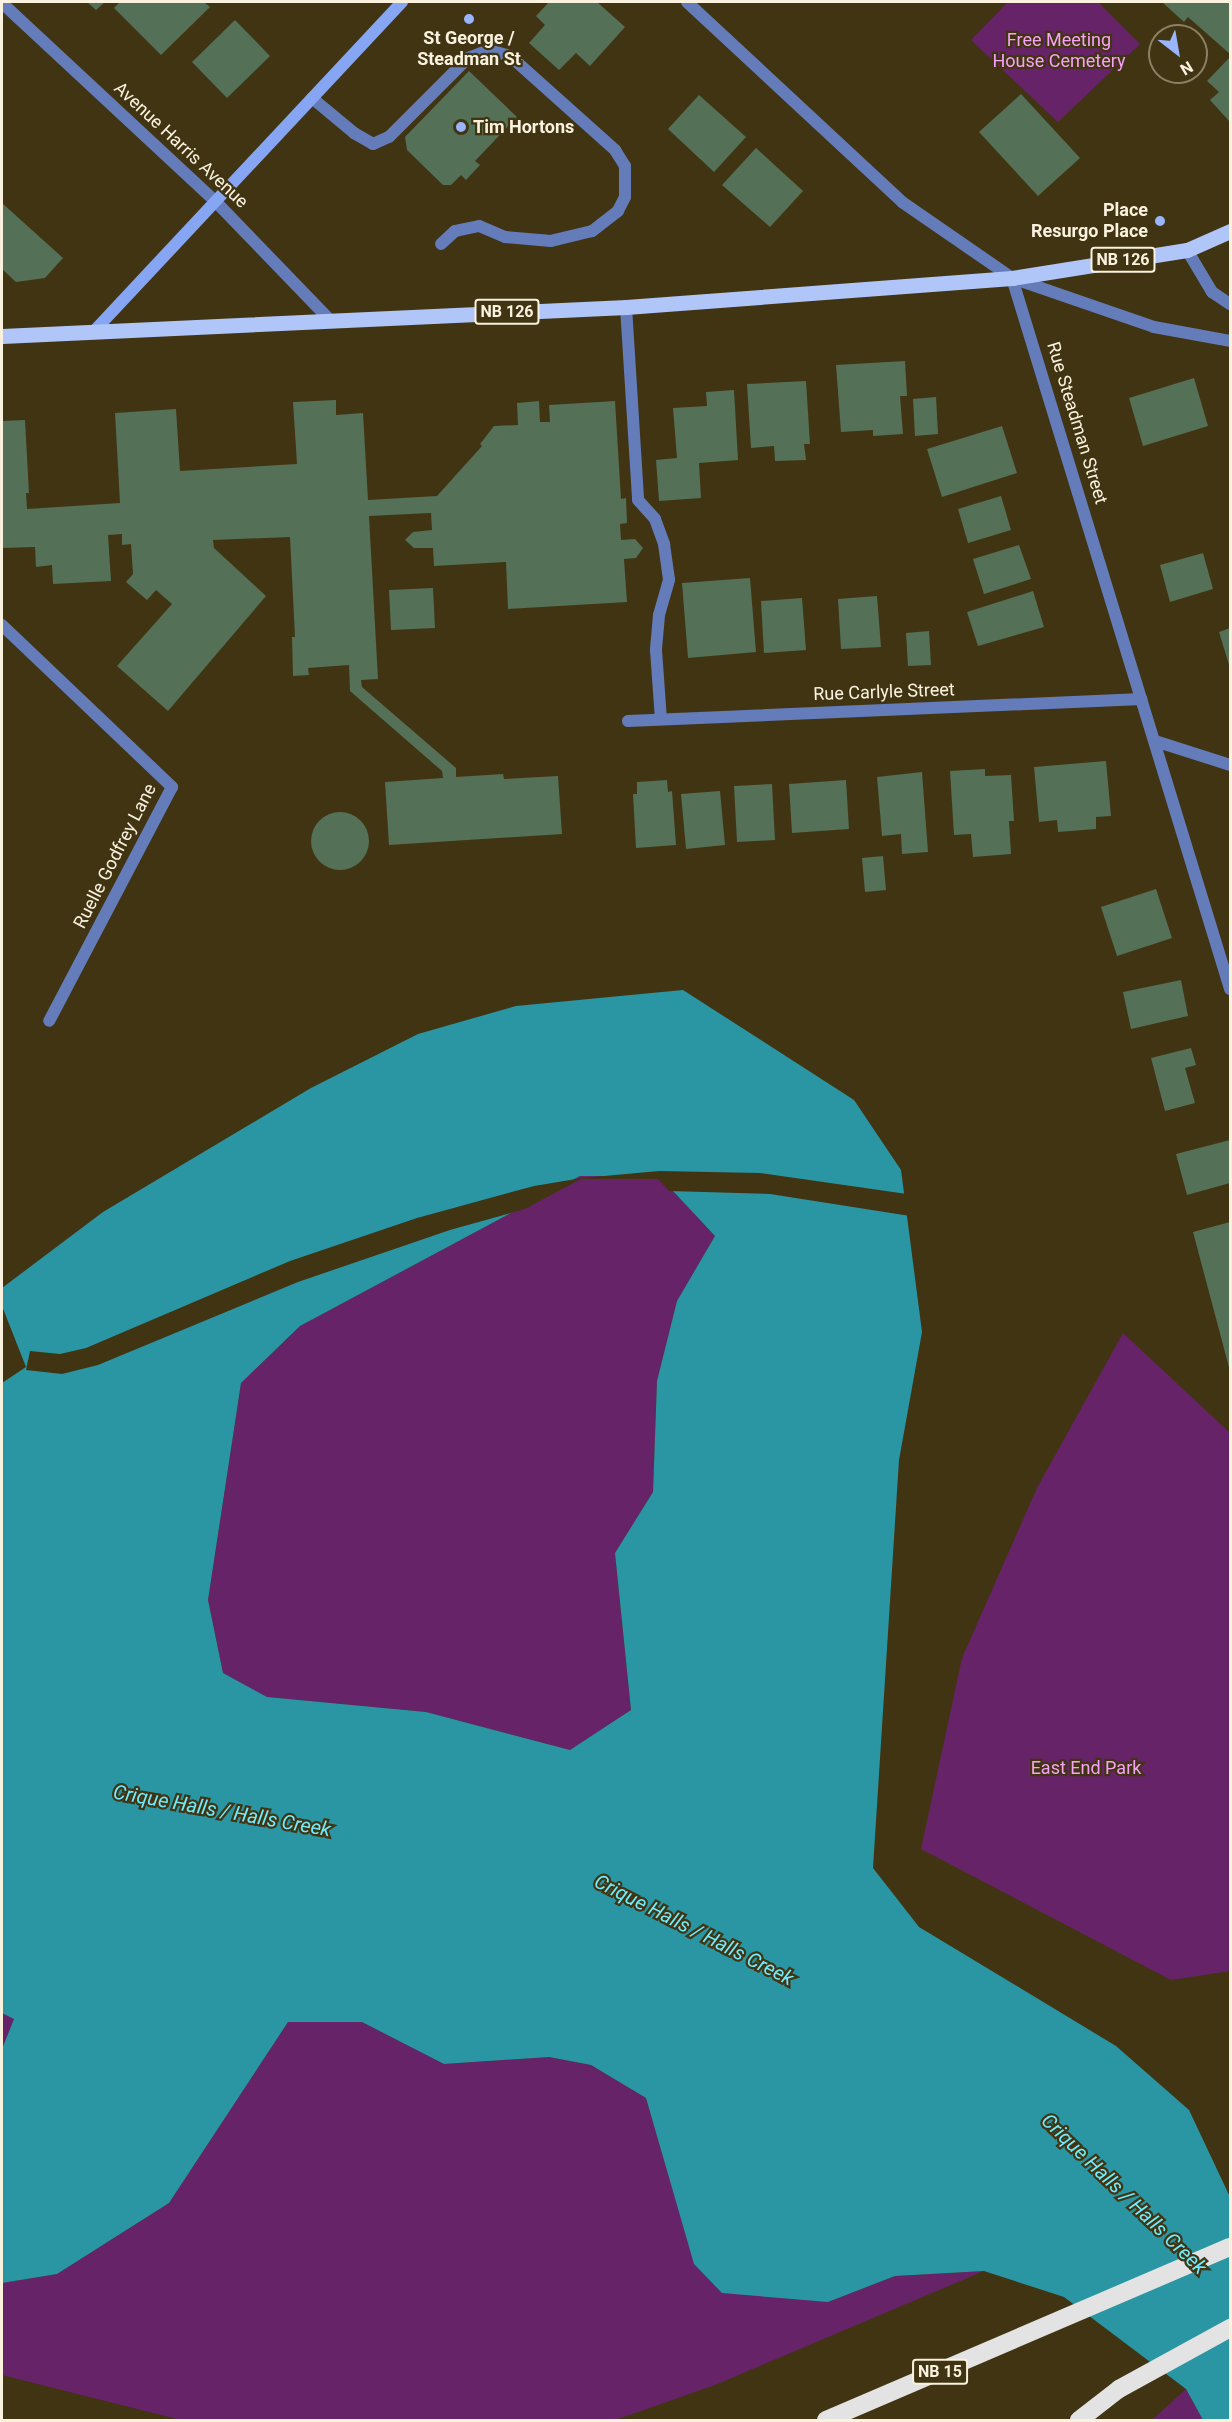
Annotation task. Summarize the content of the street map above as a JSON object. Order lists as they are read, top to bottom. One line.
{"streets":{"highway":["NB 15"],"main road":["NB 126"],"street":["Avenue Harris Avenue","Rue Steadman Street","Rue Carlyle Street","Ruelle Godfrey Lane"]},"crossings":[["Avenue Harris Avenue","NB 126"],["NB 126","Rue Steadman Street"],["Rue Steadman Street","Rue Carlyle Street"]],"water":["Crique Halls / Halls Creek"],"parks":["Free Meeting House Cemetery","East End Park"],"places":["St George / Steadman St","Tim Hortons","Place Resurgo Place"],"north":"bottom right"}
